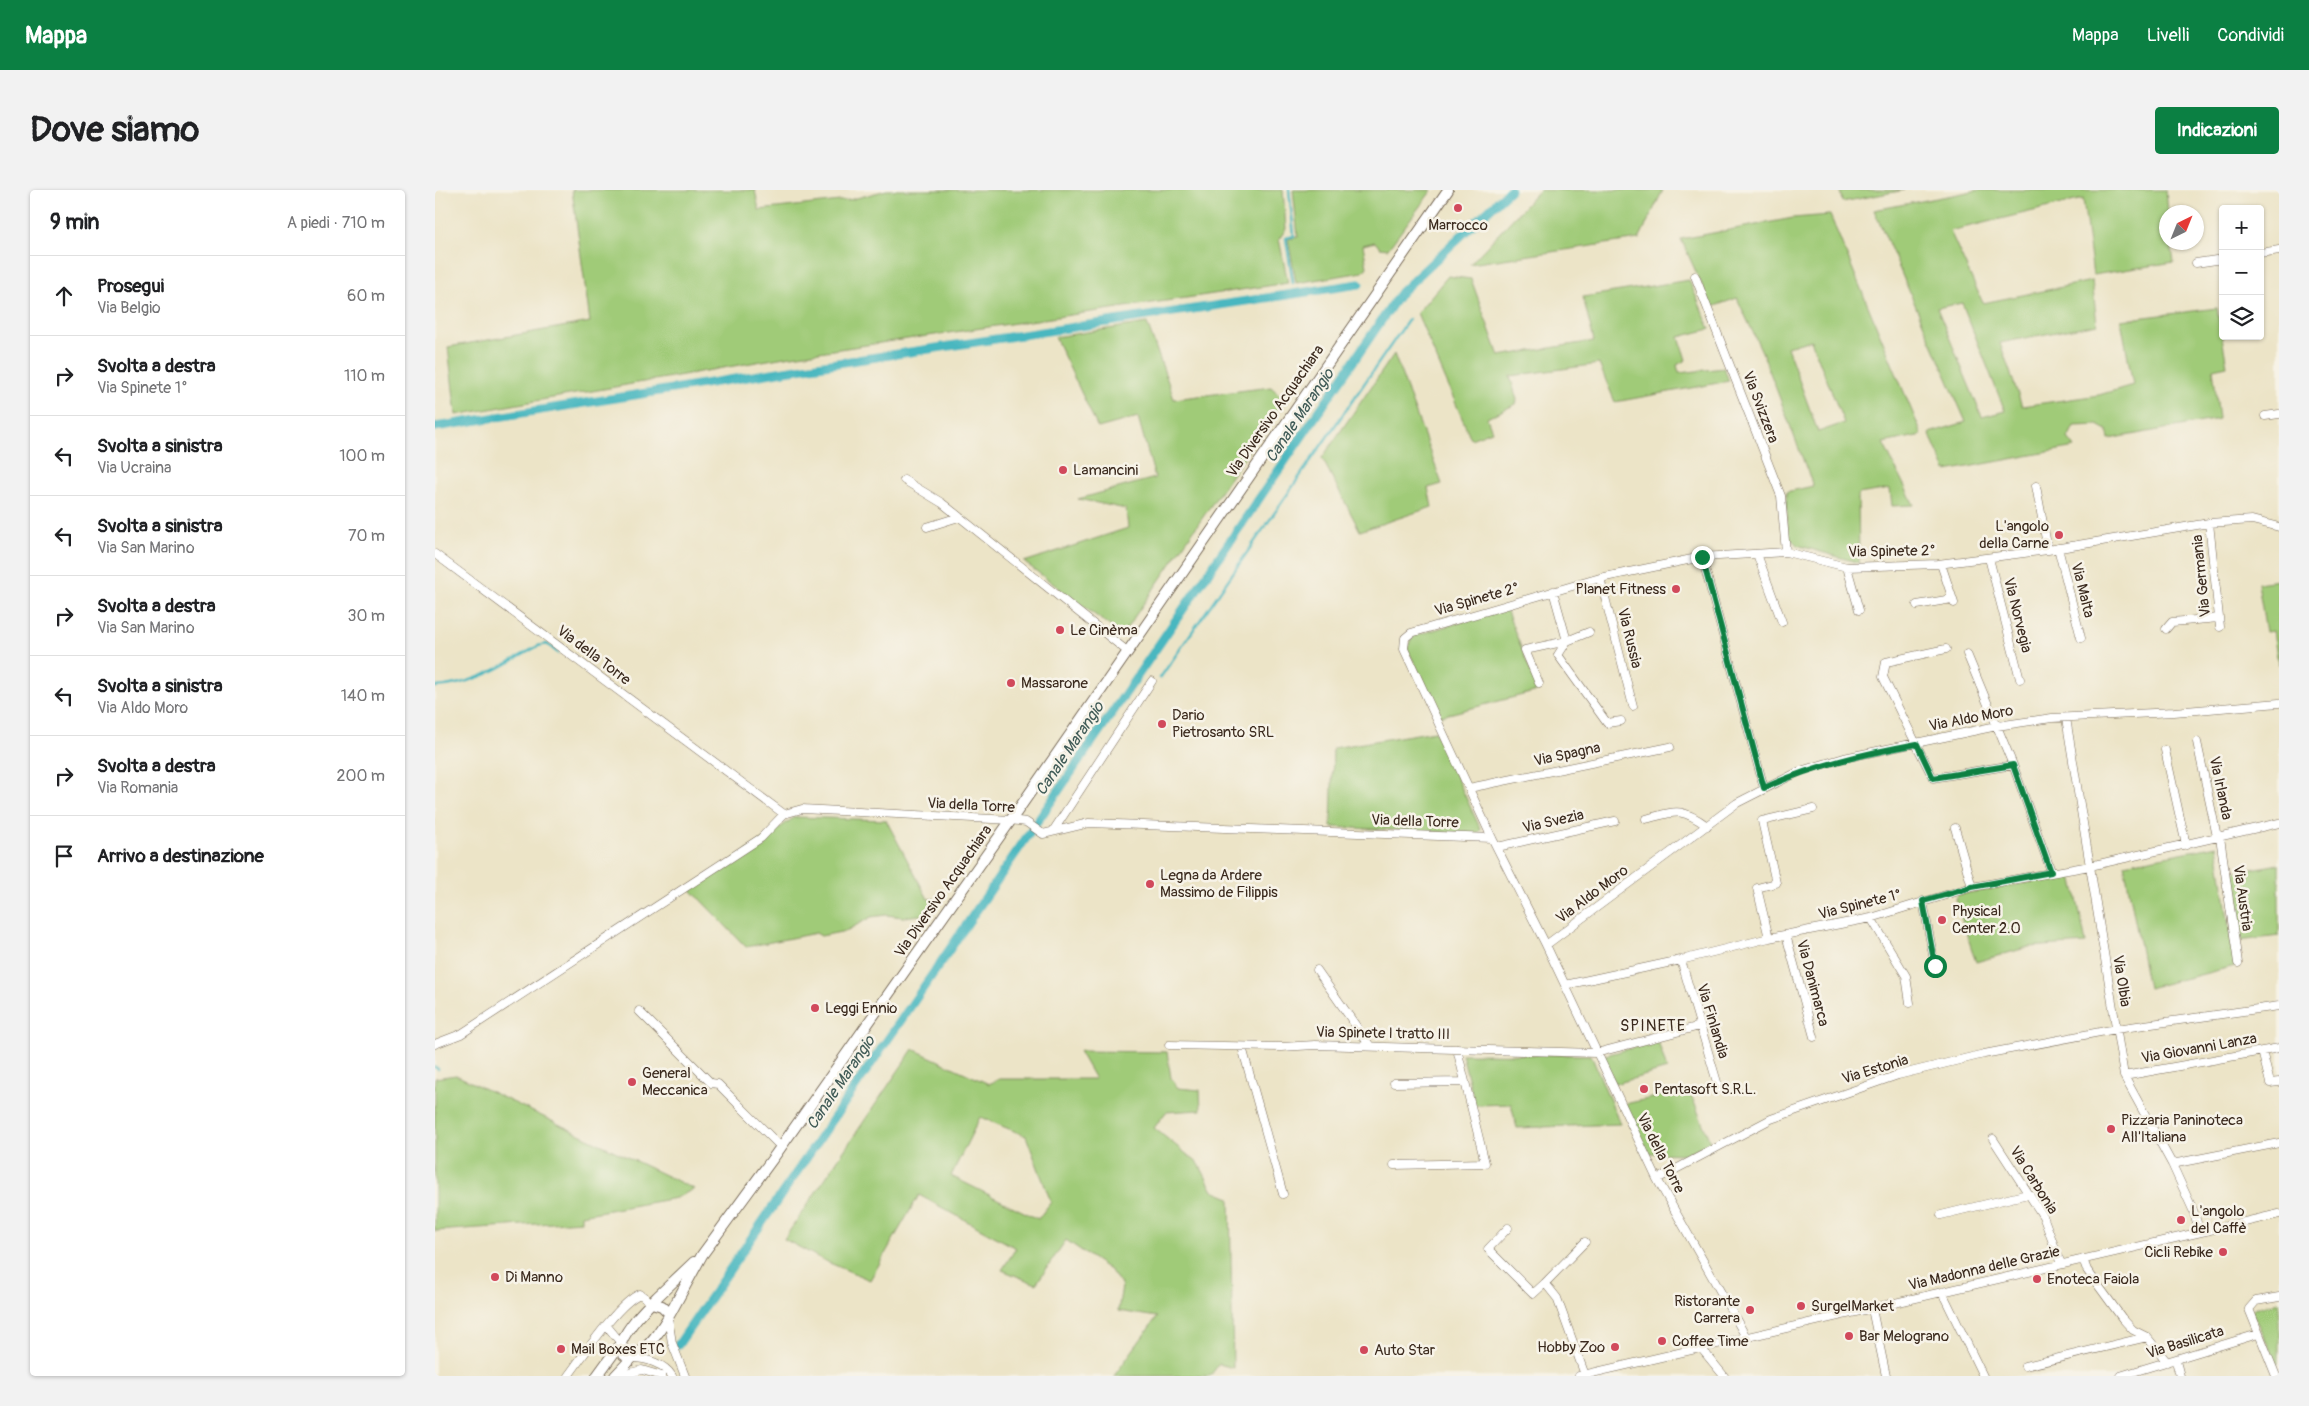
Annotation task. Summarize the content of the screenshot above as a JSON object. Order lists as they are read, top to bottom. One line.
{"streets":{"main road":["Via Diversivo Acquachiara"],"street":["Via Svizzera","Via Spinete 2°","Via Germania","Via Malta","Via Norvegia","Via Russia","Via della Torre","Via Aldo Moro","Via Spagna","Via Irlanda","Via Svezia","Via Austria","Via Spinete 1°","Via Olbia","Via Danimarca","Via Finlandia","Via Spinete I tratto III","Via Giovanni Lanza","Via Estonia","Via Carbonia","Via Madonna delle Grazie","Via Basilicata"]},"crossings":[["Via Svizzera","Via Spinete 2°"],["Via Diversivo Acquachiara","Via della Torre"],["Via Spinete 2°","Via Germania"],["Via Spinete 2°","Via Malta"],["Via Spinete 2°","Via Norvegia"],["Via Spinete 2°","Via Russia"],["Via Spinete 2°","Via della Torre"],["Via Spinete 2°","Via Spagna"],["Via della Torre","Via Aldo Moro"],["Via della Torre","Via Svezia"],["Via della Torre","Via Spinete 1°"],["Via della Torre","Via Spinete I tratto III"],["Via della Torre","Via Estonia"],["Via della Torre","Via Madonna delle Grazie"],["Via Aldo Moro","Via Olbia"],["Via Irlanda","Via Austria"],["Via Irlanda","Via Spinete 1°"],["Via Austria","Via Spinete 1°"],["Via Spinete 1°","Via Olbia"],["Via Spinete 1°","Via Danimarca"],["Via Spinete 1°","Via Finlandia"],["Via Olbia","Via Giovanni Lanza"],["Via Olbia","Via Estonia"],["Via Olbia","Via Madonna delle Grazie"],["Via Carbonia","Via Madonna delle Grazie"]],"districts":["SPINETE"],"water":["Canale Marangio"],"places":["Marrocco","Lamancini","L'angolo della Carne","Planet Fitness","Le Cinèma","Massarone","Dario Pietrosanto SRL","Legna da Ardere Massimo de Filippis","Physical Center 2.0","Leggi Ennio","General Meccanica","Pentasoft S.R.L.","Pizzaria Paninoteca All'Italiana","L'angolo del Caffè","Cicli Rebike","Di Manno","Enoteca Faiola","SurgelMarket","Ristorante Carrera","Bar Melograno","Coffee Time","Hobby Zoo","Mail Boxes ETC","Auto Star"],"north":"top right","page":{"header":"Mappa","nav":["Mappa","Livelli","Condividi"],"buttons":"Indicazioni","title":"Dove siamo","heading":["9 min","A piedi · 710 m"],"map_buttons":["+","−"],"list":[["Prosegui","Via Belgio","60 m"],["Svolta a destra","Via Spinete 1°","110 m"],["Svolta a sinistra","Via Ucraina","100 m"],["Svolta a sinistra","Via San Marino","70 m"],["Svolta a destra","Via San Marino","30 m"],["Svolta a sinistra","Via Aldo Moro","140 m"],["Svolta a destra","Via Romania","200 m"],"Arrivo a destinazione"]}}
